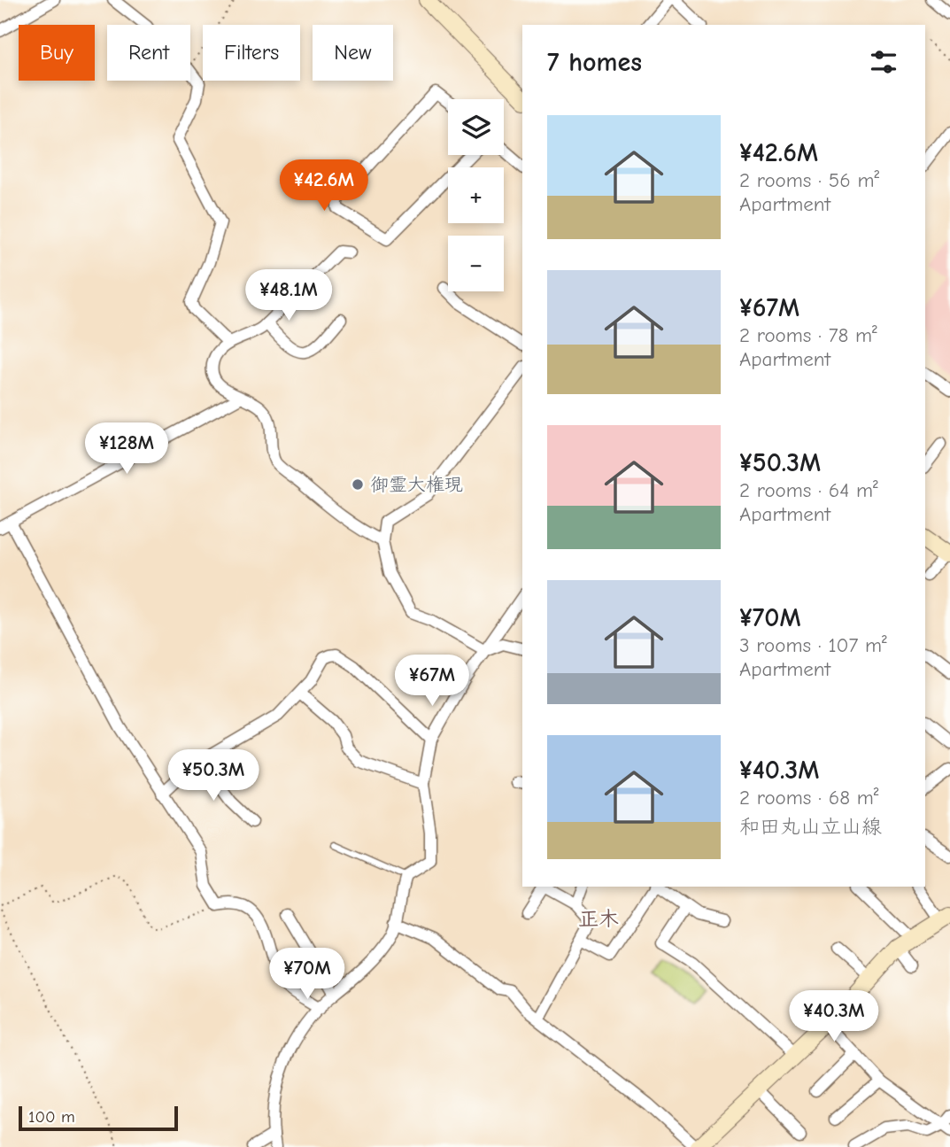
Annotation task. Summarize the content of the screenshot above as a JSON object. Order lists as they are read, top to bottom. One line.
{"districts":["正木"],"places":["御霊大権現"],"scale_bar":"100 m","page":{"chip":["Buy","Rent","Filters","New"],"heading":"7 homes","map_buttons":["+","−"],"list":[{"name":"¥42.6M","note":"2 rooms · 56 m² · Apartment"},{"name":"¥67M","note":"2 rooms · 78 m² · Apartment"},{"name":"¥50.3M","note":"2 rooms · 64 m² · Apartment"},{"name":"¥70M","note":"3 rooms · 107 m² · Apartment"},{"name":"¥40.3M","note":"2 rooms · 68 m² · 和田丸山立山線"}],"price":["¥42.6M","¥48.1M","¥128M","¥67M","¥50.3M","¥70M","¥40.3M"],"scale":"100 m"}}
